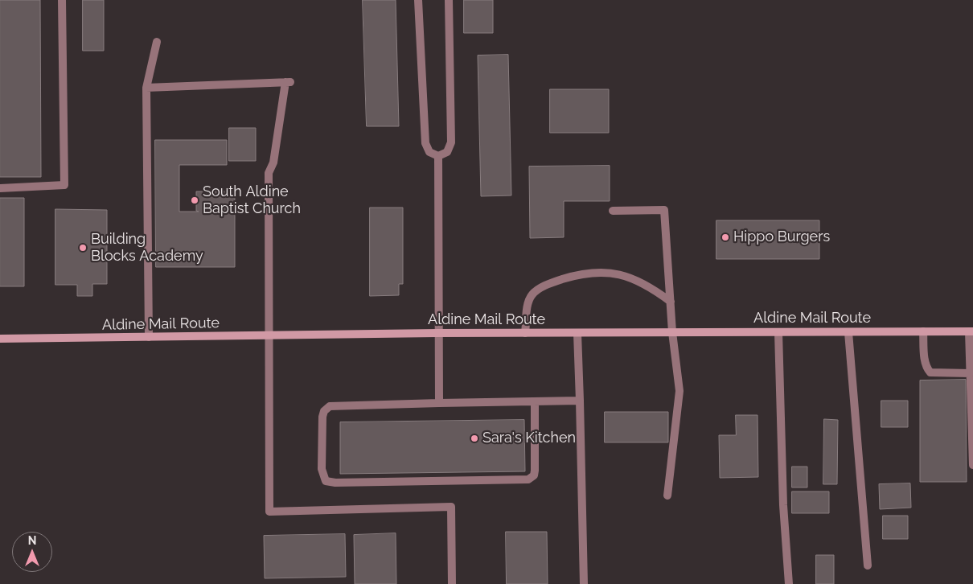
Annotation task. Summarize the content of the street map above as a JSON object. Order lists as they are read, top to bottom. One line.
{"streets":{"main road":["Aldine Mail Route"]},"places":["South Aldine Baptist Church","Hippo Burgers","Building Blocks Academy","Sara's Kitchen"],"north":"top"}
